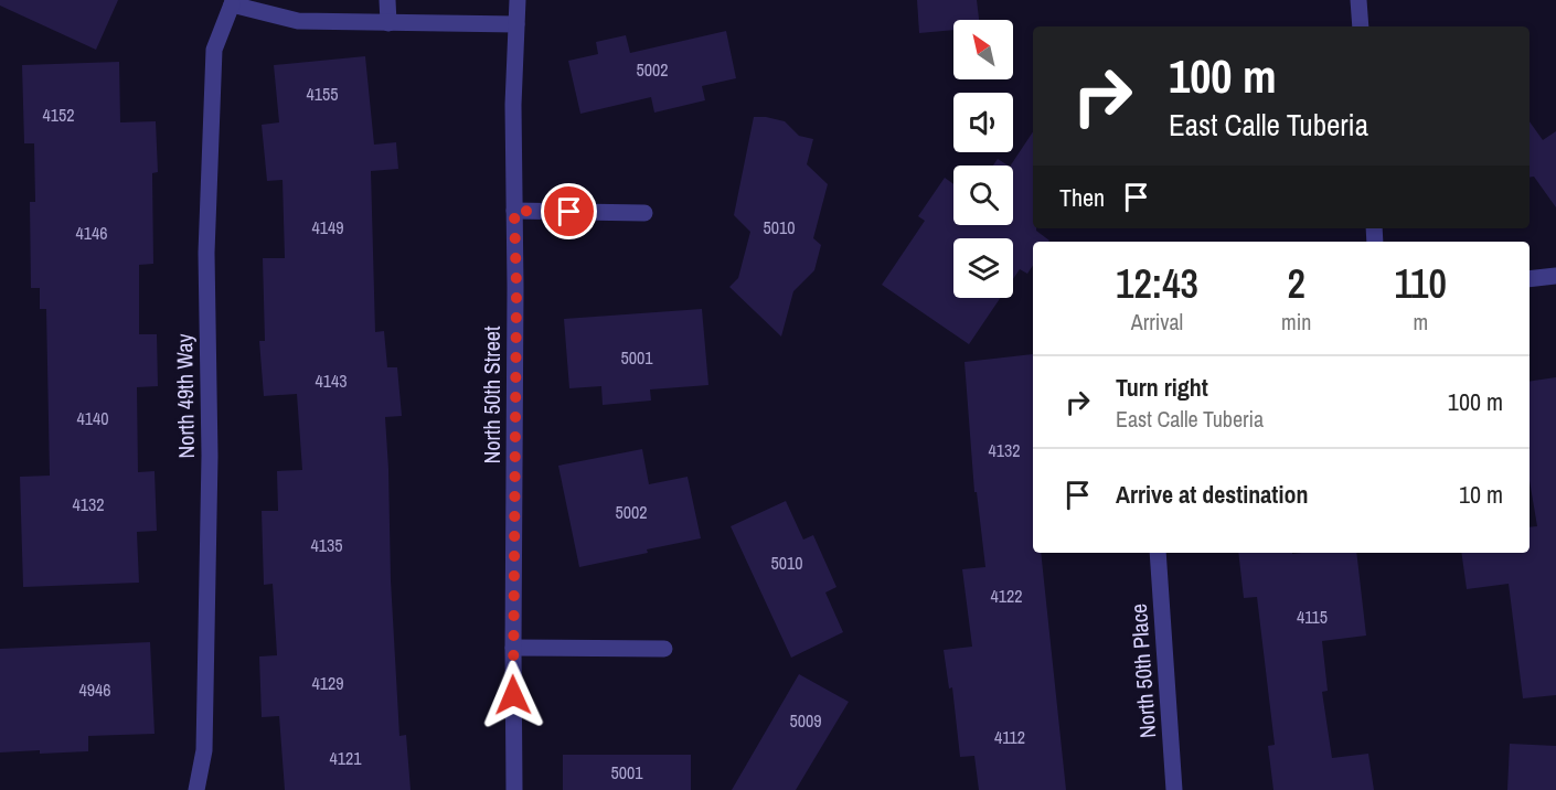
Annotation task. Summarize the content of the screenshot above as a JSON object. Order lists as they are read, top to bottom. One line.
{"streets":{"street":["North 50th Street","North 49th Way","North 50th Place"]},"house_numbers":["5002","4155","4152","4149","5010","4146","5001","4143","4140","4132","4132","5002","4135","5010","4122","4115","4129","4946","5009","4112","4121","5001"],"north":"top left","page":{"turn":["100 m","East Calle Tuberia"],"then":"Then","eta":["12:43","Arrival","2","min","110","m"],"list":[{"name":"Turn right","note":"East Calle Tuberia","value":"100 m"},{"name":"Arrive at destination","value":"10 m"}]}}
